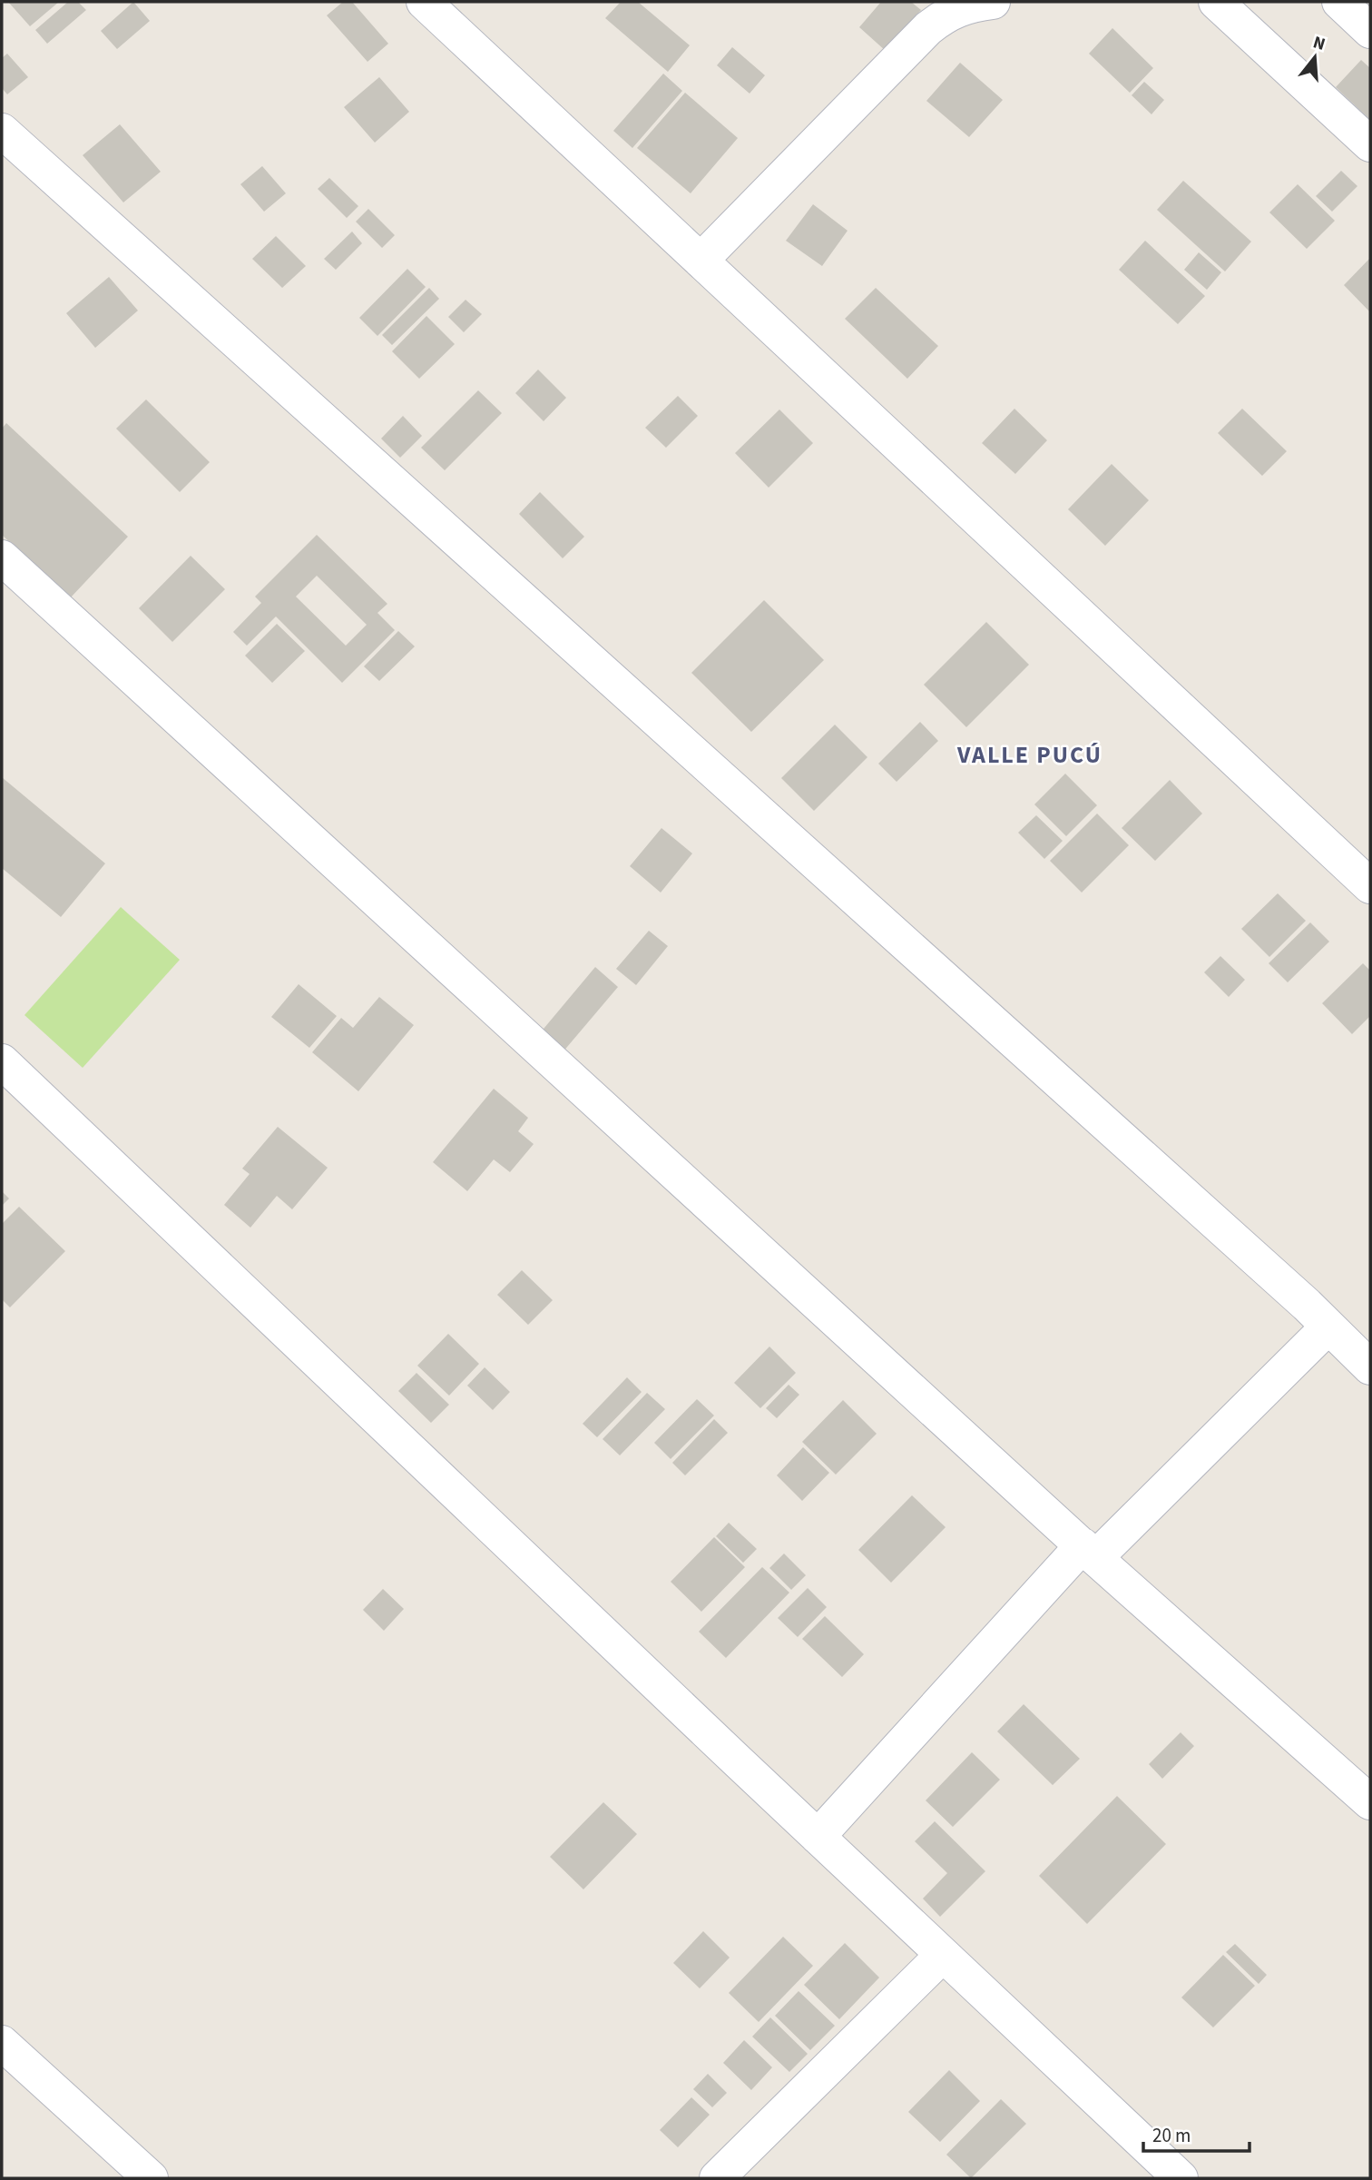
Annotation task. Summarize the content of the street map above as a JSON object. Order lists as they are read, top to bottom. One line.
{"districts":["VALLE PUCÚ"],"scale_bar":"20 m","north":"top"}
